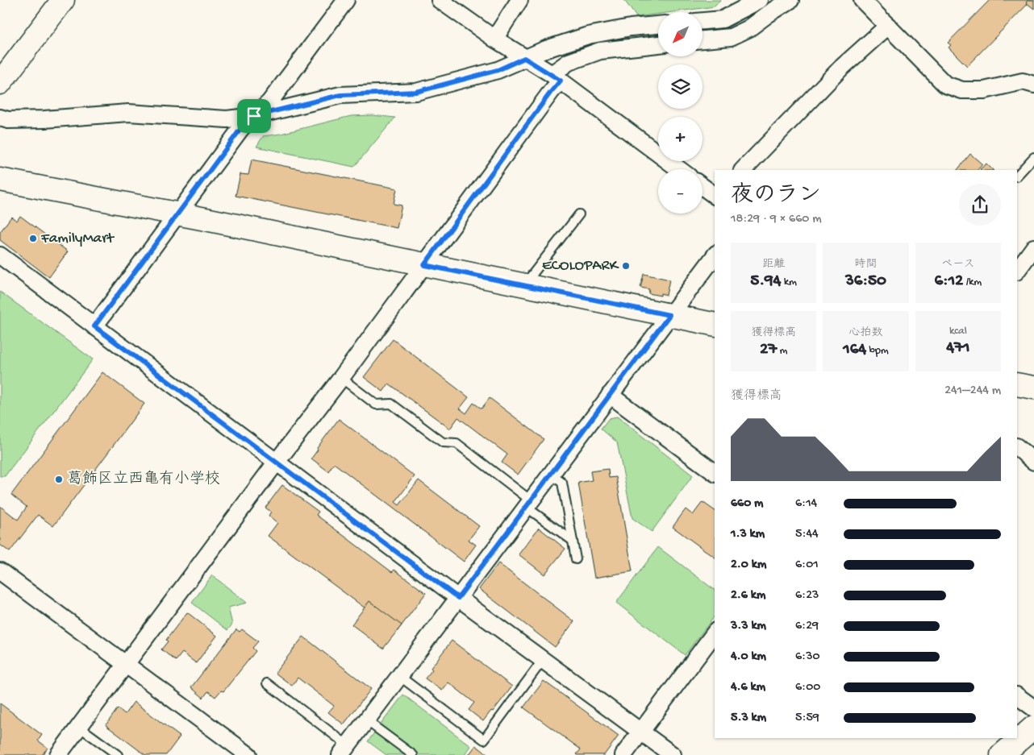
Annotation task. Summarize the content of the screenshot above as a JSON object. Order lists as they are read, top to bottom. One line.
{"places":["FamilyMart","ECOLOPARK","葛飾区立西亀有小学校"],"north":"bottom left","page":{"map_buttons":["+","−"],"heading":["夜のラン","18:29 · 9 × 660 m"],"stats":[["距離","5.94 km"],["時間","36:50"],["ペース","6:12 /km"],["獲得標高","27 m"],["心拍数","164 bpm"],["kcal","471"]],"chart":["獲得標高","241–244 m"],"list":[{"name":"660 m","note":"6:14"},{"name":"1.3 km","note":"5:44"},{"name":"2.0 km","note":"6:01"},{"name":"2.6 km","note":"6:23"},{"name":"3.3 km","note":"6:29"},{"name":"4.0 km","note":"6:30"},{"name":"4.6 km","note":"6:00"},{"name":"5.3 km","note":"5:59"}]}}
